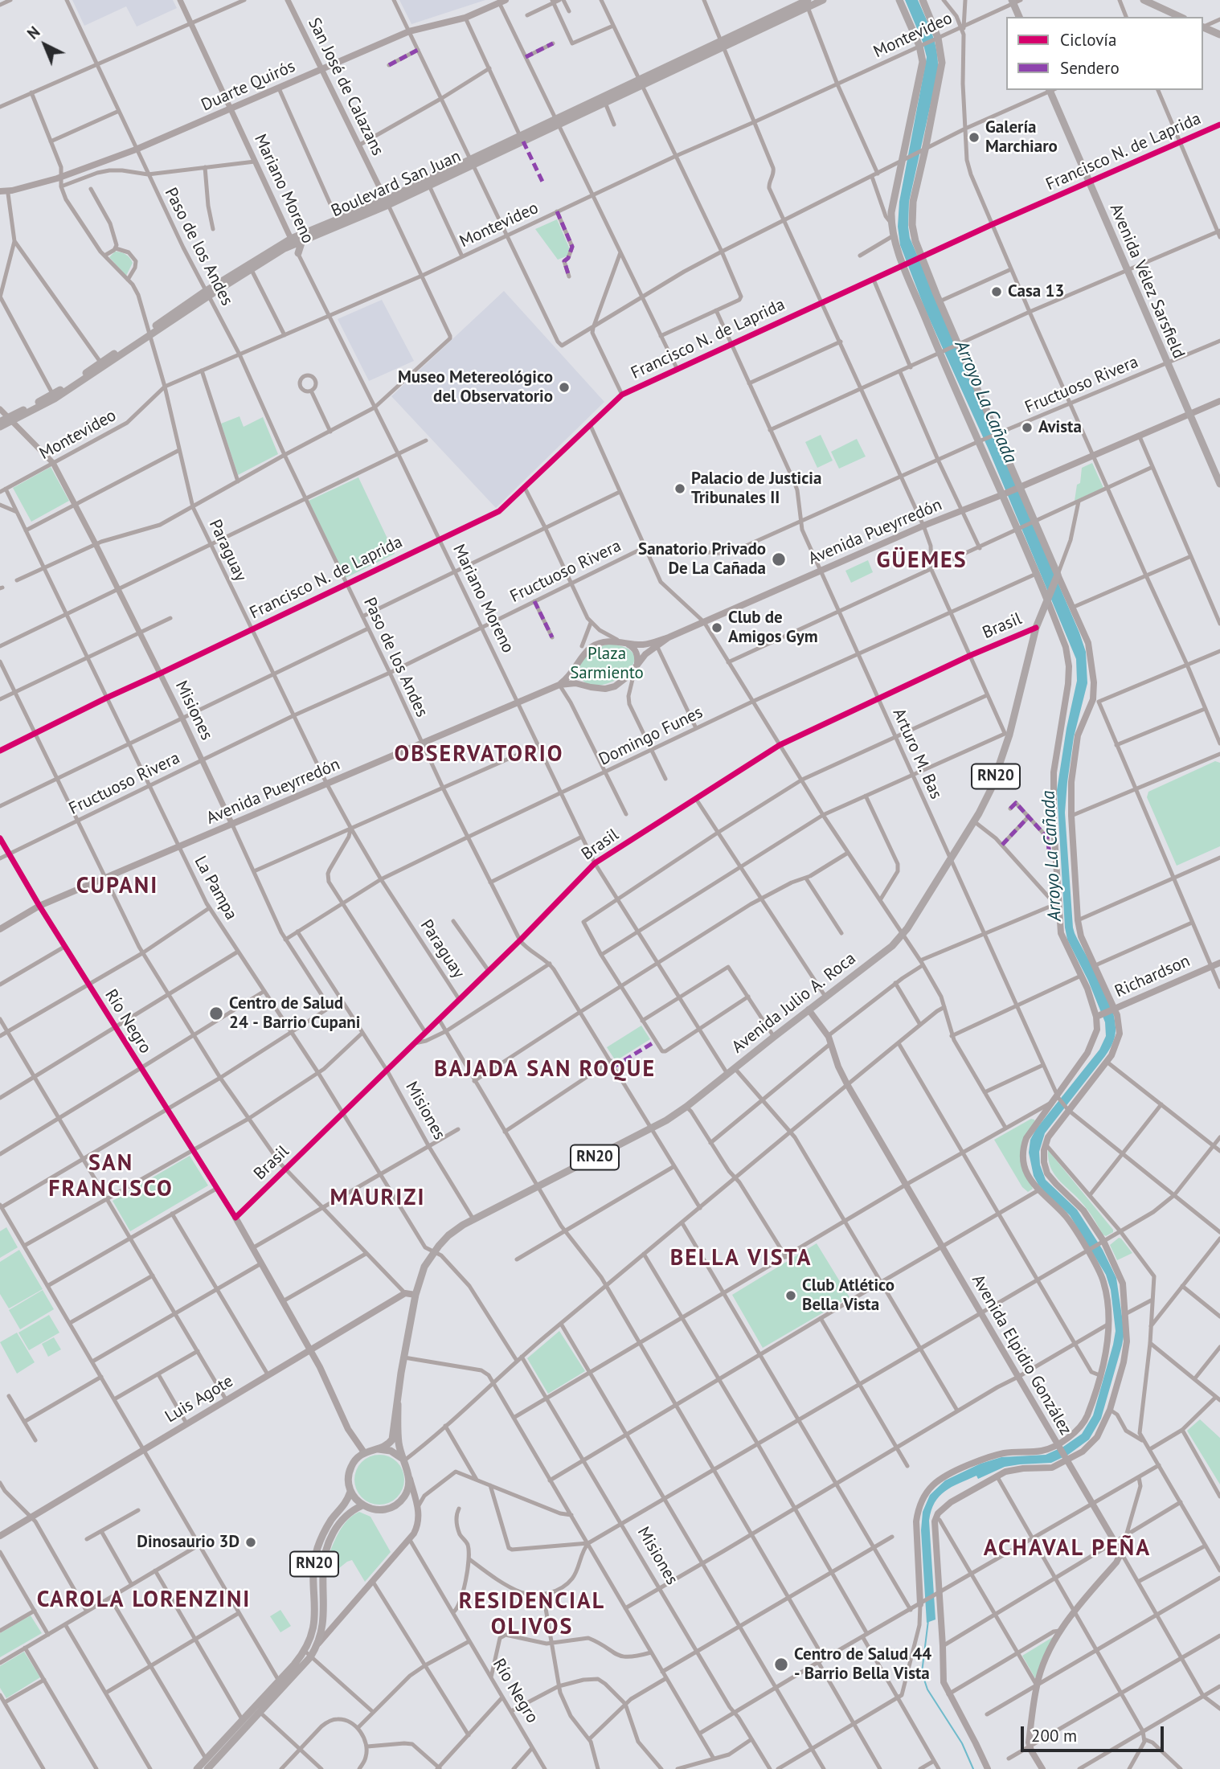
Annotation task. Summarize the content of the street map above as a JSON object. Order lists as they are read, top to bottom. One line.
{"streets":{"main road":["Duarte Quirós","Boulevard San Juan","Avenida Vélez Sarsfield","Avenida Pueyrredón","RN20","Richardson","Avenida Julio A. Roca","Río Negro","Avenida Elpidio González","Luis Agote"],"street":["Montevideo","San José de Calazans","Francisco N. de Laprida","Mariano Moreno","Paso de los Andes","Fructuoso Rivera","Paraguay","Brasil","Misiones","Domingo Funes","Arturo M. Bas","La Pampa"]},"crossings":[["Montevideo","San José de Calazans"],["Montevideo","Mariano Moreno"],["Montevideo","Paso de los Andes"],["Montevideo","Paraguay"],["Montevideo","Misiones"],["Montevideo","La Pampa"],["Duarte Quirós","San José de Calazans"],["Duarte Quirós","Mariano Moreno"],["Duarte Quirós","Paso de los Andes"],["San José de Calazans","Boulevard San Juan"],["San José de Calazans","Mariano Moreno"],["Francisco N. de Laprida","Mariano Moreno"],["Francisco N. de Laprida","Paso de los Andes"],["Francisco N. de Laprida","Avenida Vélez Sarsfield"],["Francisco N. de Laprida","Paraguay"],["Francisco N. de Laprida","Misiones"],["Francisco N. de Laprida","Arturo M. Bas"],["Francisco N. de Laprida","La Pampa"],["Boulevard San Juan","Mariano Moreno"],["Boulevard San Juan","Paso de los Andes"],["Boulevard San Juan","Paraguay"],["Boulevard San Juan","Misiones"],["Mariano Moreno","Fructuoso Rivera"],["Mariano Moreno","Avenida Pueyrredón"],["Mariano Moreno","Brasil"],["Mariano Moreno","Domingo Funes"],["Mariano Moreno","Avenida Julio A. Roca"],["Paso de los Andes","Fructuoso Rivera"],["Paso de los Andes","Avenida Pueyrredón"],["Paso de los Andes","Brasil"],["Paso de los Andes","Domingo Funes"],["Paso de los Andes","Avenida Julio A. Roca"],["Avenida Vélez Sarsfield","Fructuoso Rivera"],["Fructuoso Rivera","Paraguay"],["Fructuoso Rivera","Misiones"],["Fructuoso Rivera","Arturo M. Bas"],["Fructuoso Rivera","La Pampa"],["Fructuoso Rivera","Río Negro"],["Avenida Pueyrredón","Paraguay"],["Avenida Pueyrredón","Misiones"],["Avenida Pueyrredón","Arturo M. Bas"],["Avenida Pueyrredón","La Pampa"],["Avenida Pueyrredón","Río Negro"],["Paraguay","Brasil"],["Paraguay","Domingo Funes"],["Brasil","Misiones"],["Brasil","Arturo M. Bas"],["Brasil","La Pampa"],["Brasil","Avenida Julio A. Roca"],["Brasil","Río Negro"],["Misiones","Domingo Funes"],["Misiones","La Pampa"],["Misiones","Avenida Julio A. Roca"],["Domingo Funes","Arturo M. Bas"],["Arturo M. Bas","Avenida Julio A. Roca"],["RN20","Avenida Julio A. Roca"],["RN20","Río Negro"],["La Pampa","Avenida Julio A. Roca"],["Avenida Julio A. Roca","Río Negro"],["Avenida Julio A. Roca","Avenida Elpidio González"],["Río Negro","Luis Agote"]],"districts":["GÜEMES","OBSERVATORIO","CUPANI","BAJADA SAN ROQUE","SAN FRANCISCO","MAURIZI","BELLA VISTA","ACHAVAL PEÑA","CAROLA LORENZINI","RESIDENCIAL OLIVOS"],"water":["Arroyo La Cañada"],"parks":["Plaza Sarmiento"],"places":["Galería Marchiaro","Casa 13","Museo Metereológico del Observatorio","Avista","Palacio de Justicia Tribunales II","Sanatorio Privado De La Cañada","Club de Amigos Gym","Centro de Salud 24 - Barrio Cupani","Club Atlético Bella Vista","Dinosaurio 3D","Centro de Salud 44 - Barrio Bella Vista"],"legend":["Ciclovía","Sendero"],"scale_bar":"200 m","north":"top left"}
